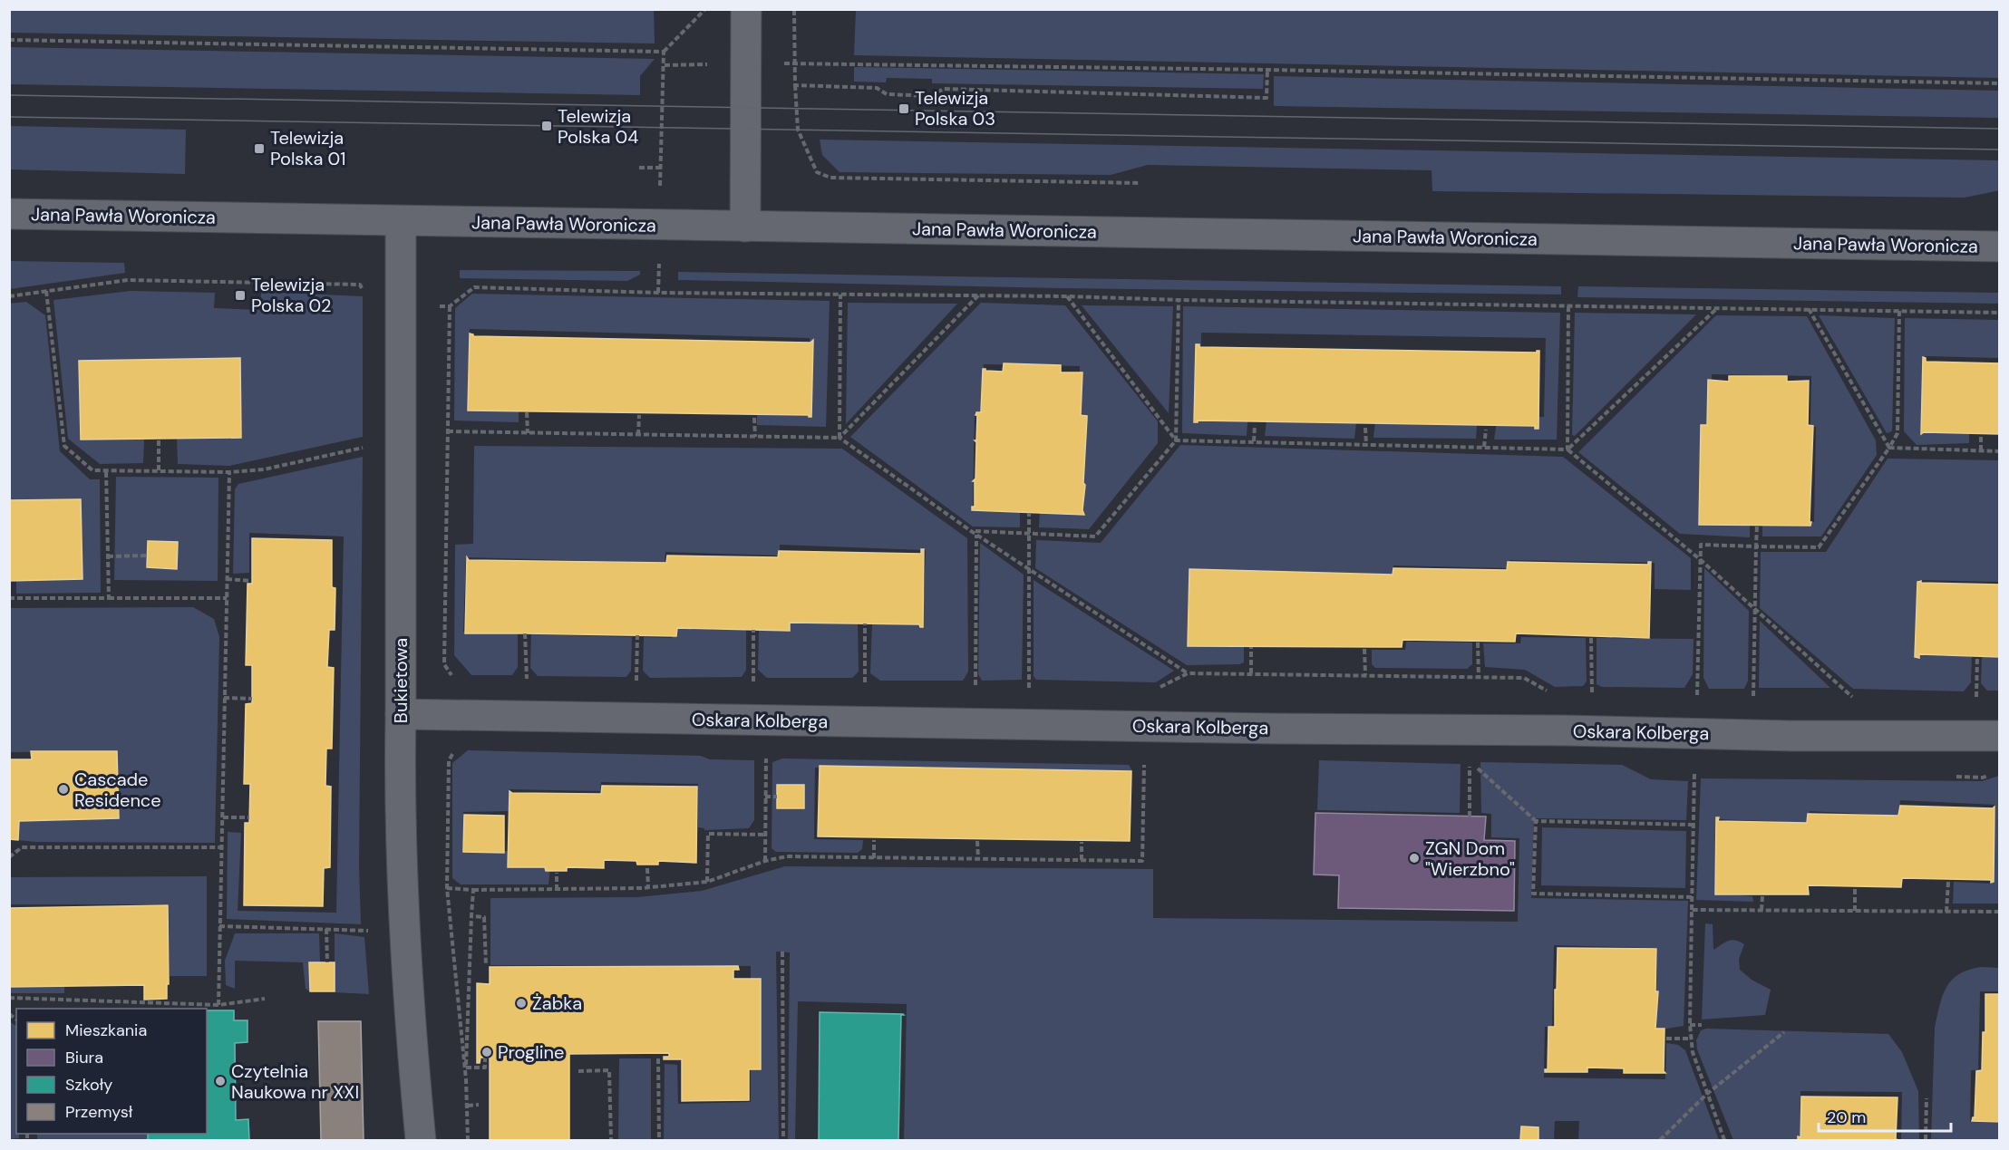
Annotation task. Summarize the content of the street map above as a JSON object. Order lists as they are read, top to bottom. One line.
{"streets":{"street":["Jana Pawła Woronicza","Bukietowa","Oskara Kolberga"]},"crossings":[["Jana Pawła Woronicza","Bukietowa"],["Bukietowa","Oskara Kolberga"]],"places":{"transit":["Telewizja Polska 03","Telewizja Polska 04","Telewizja Polska 01","Telewizja Polska 02"],"other":["Cascade Residence","ZGN Dom \"Wierzbno\"","Żabka","Progline","Czytelnia Naukowa nr XXI"]},"legend":["Mieszkania","Biura","Szkoły","Przemysł"],"scale_bar":"20 m"}
